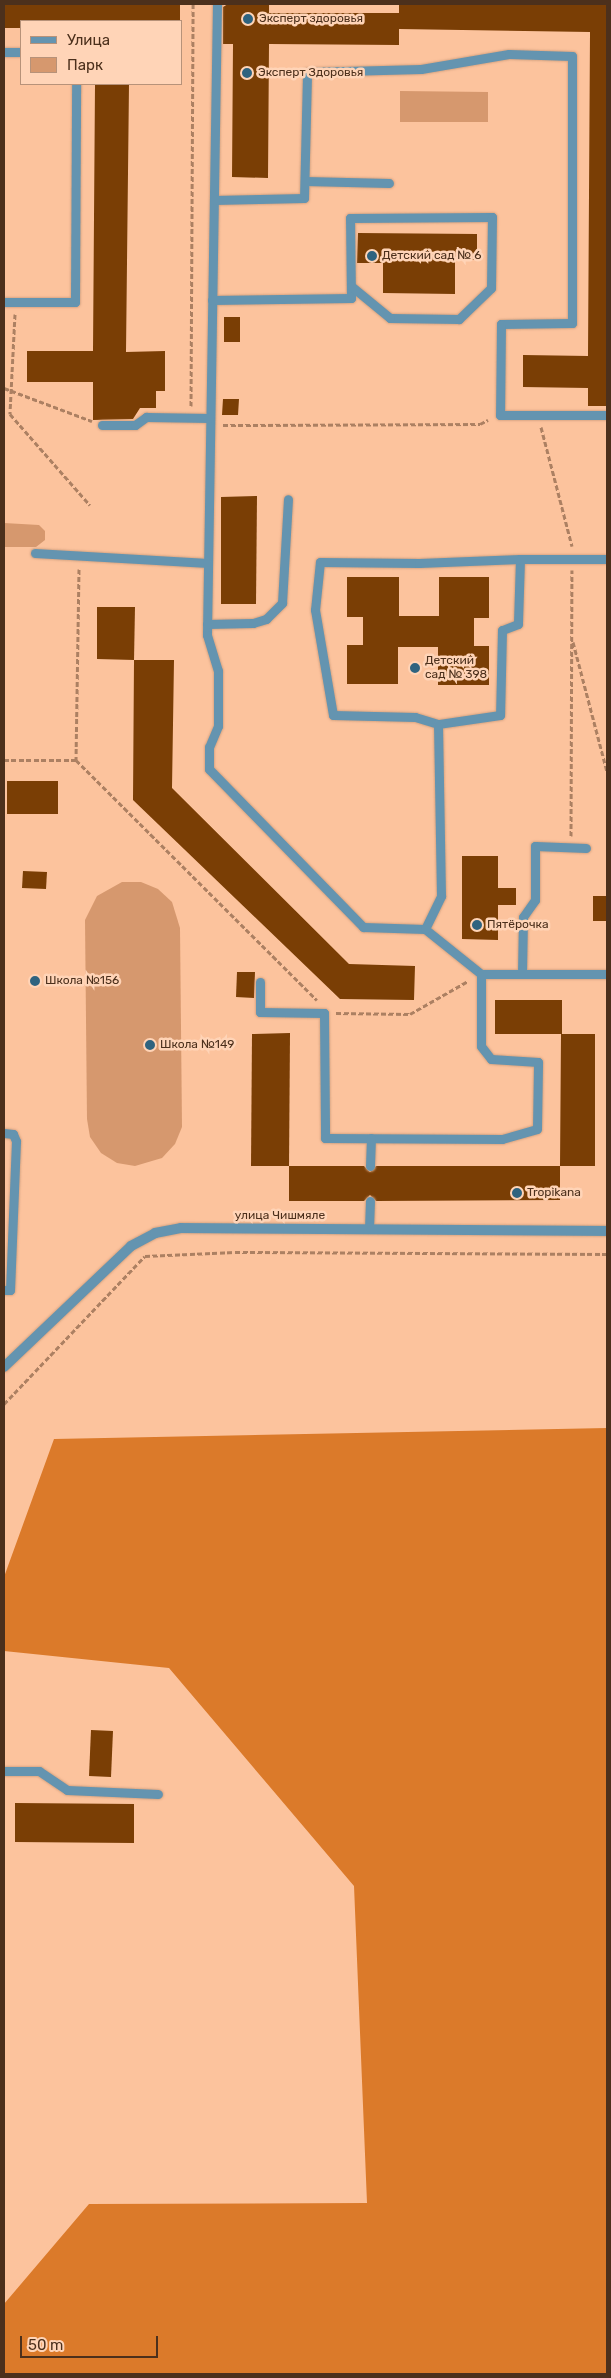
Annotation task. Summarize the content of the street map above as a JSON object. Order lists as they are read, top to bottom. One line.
{"streets":{"street":["улица Чишмяле"]},"places":["Эксперт здоровья","Эксперт Здоровья","Детский сад № 6","Детский сад № 398","Пятёрочка","Школа №156","Школа №149","Tropikana"],"legend":["Улица","Парк"],"scale_bar":"50 m"}
